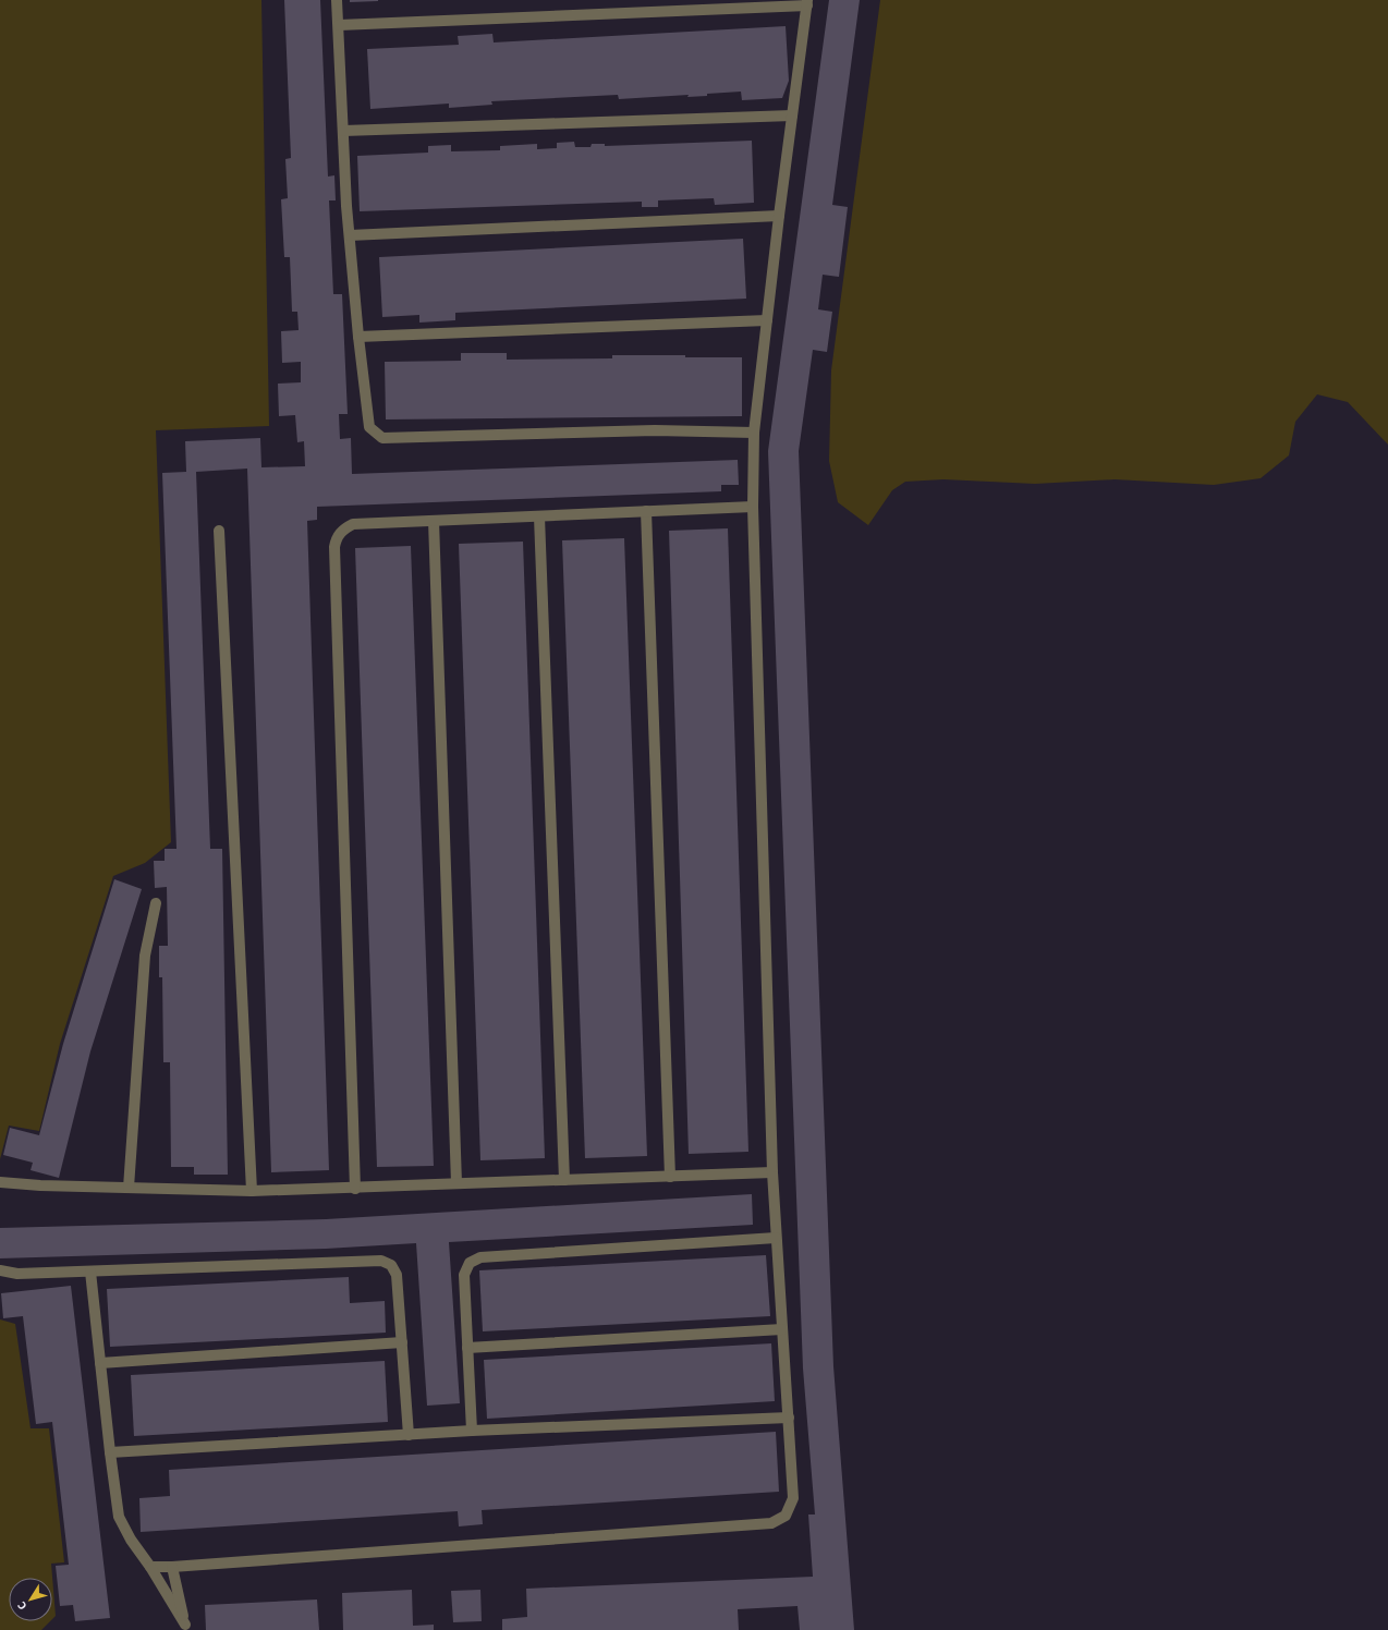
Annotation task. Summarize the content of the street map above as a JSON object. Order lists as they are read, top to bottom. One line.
{"north":"bottom left"}
